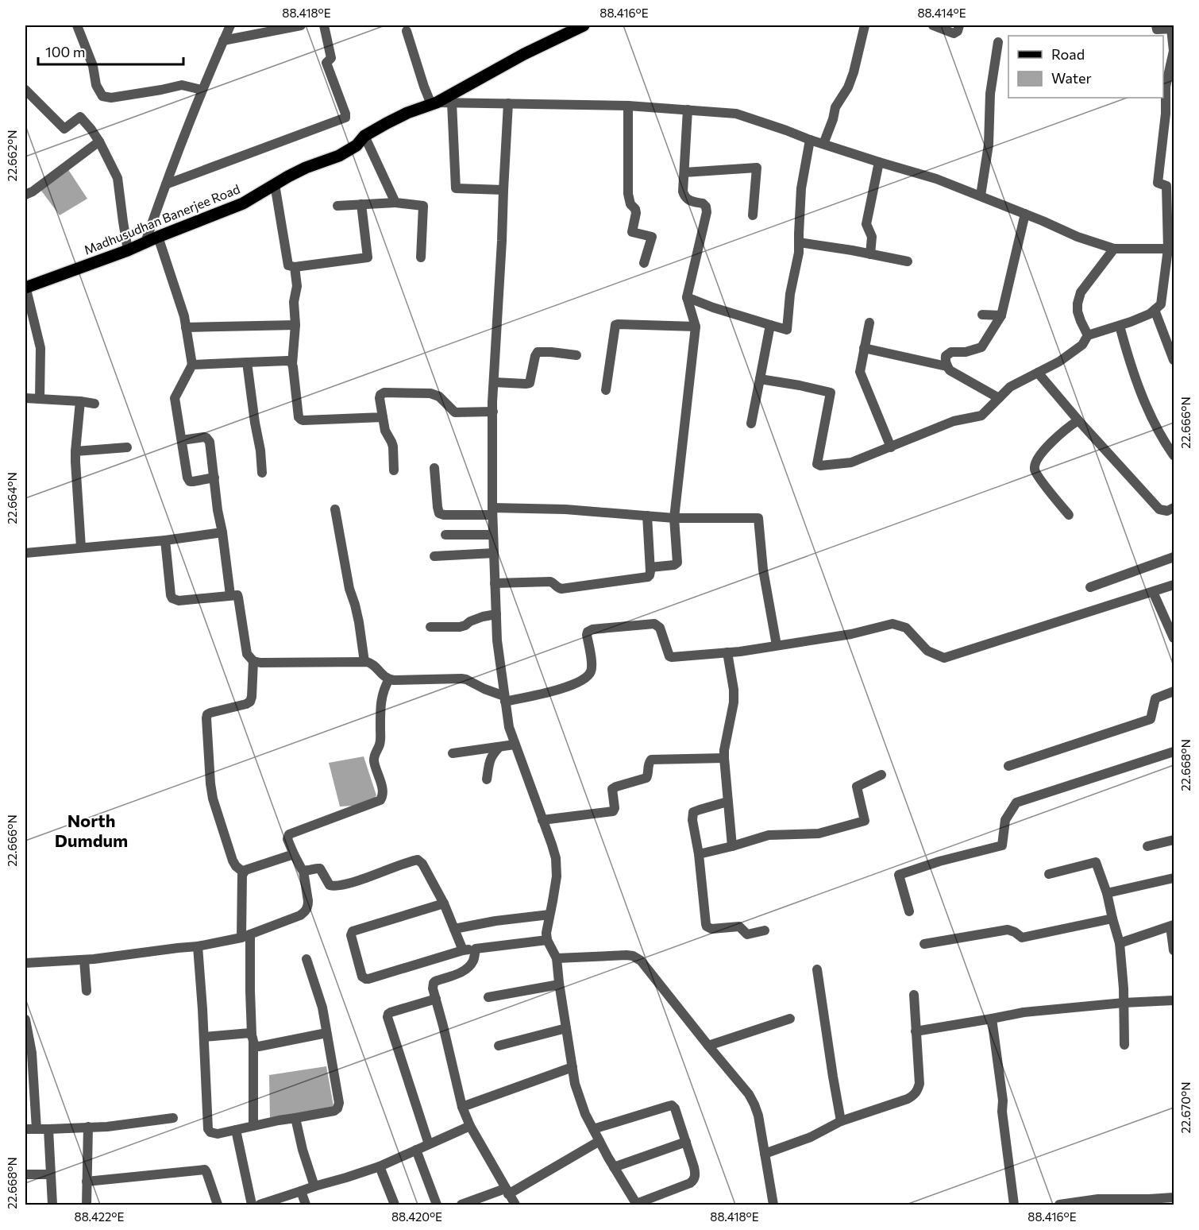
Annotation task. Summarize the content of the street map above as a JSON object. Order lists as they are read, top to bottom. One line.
{"streets":{"main road":["Madhusudhan Banerjee Road"]},"districts":["North Dumdum"],"legend":["Road","Water"],"scale_bar":"100 m","coordinates":["88.418°E","88.416°E","88.414°E","22.662°N","22.666°N","22.664°N","22.668°N","22.670°N","88.422°E","88.420°E"]}
